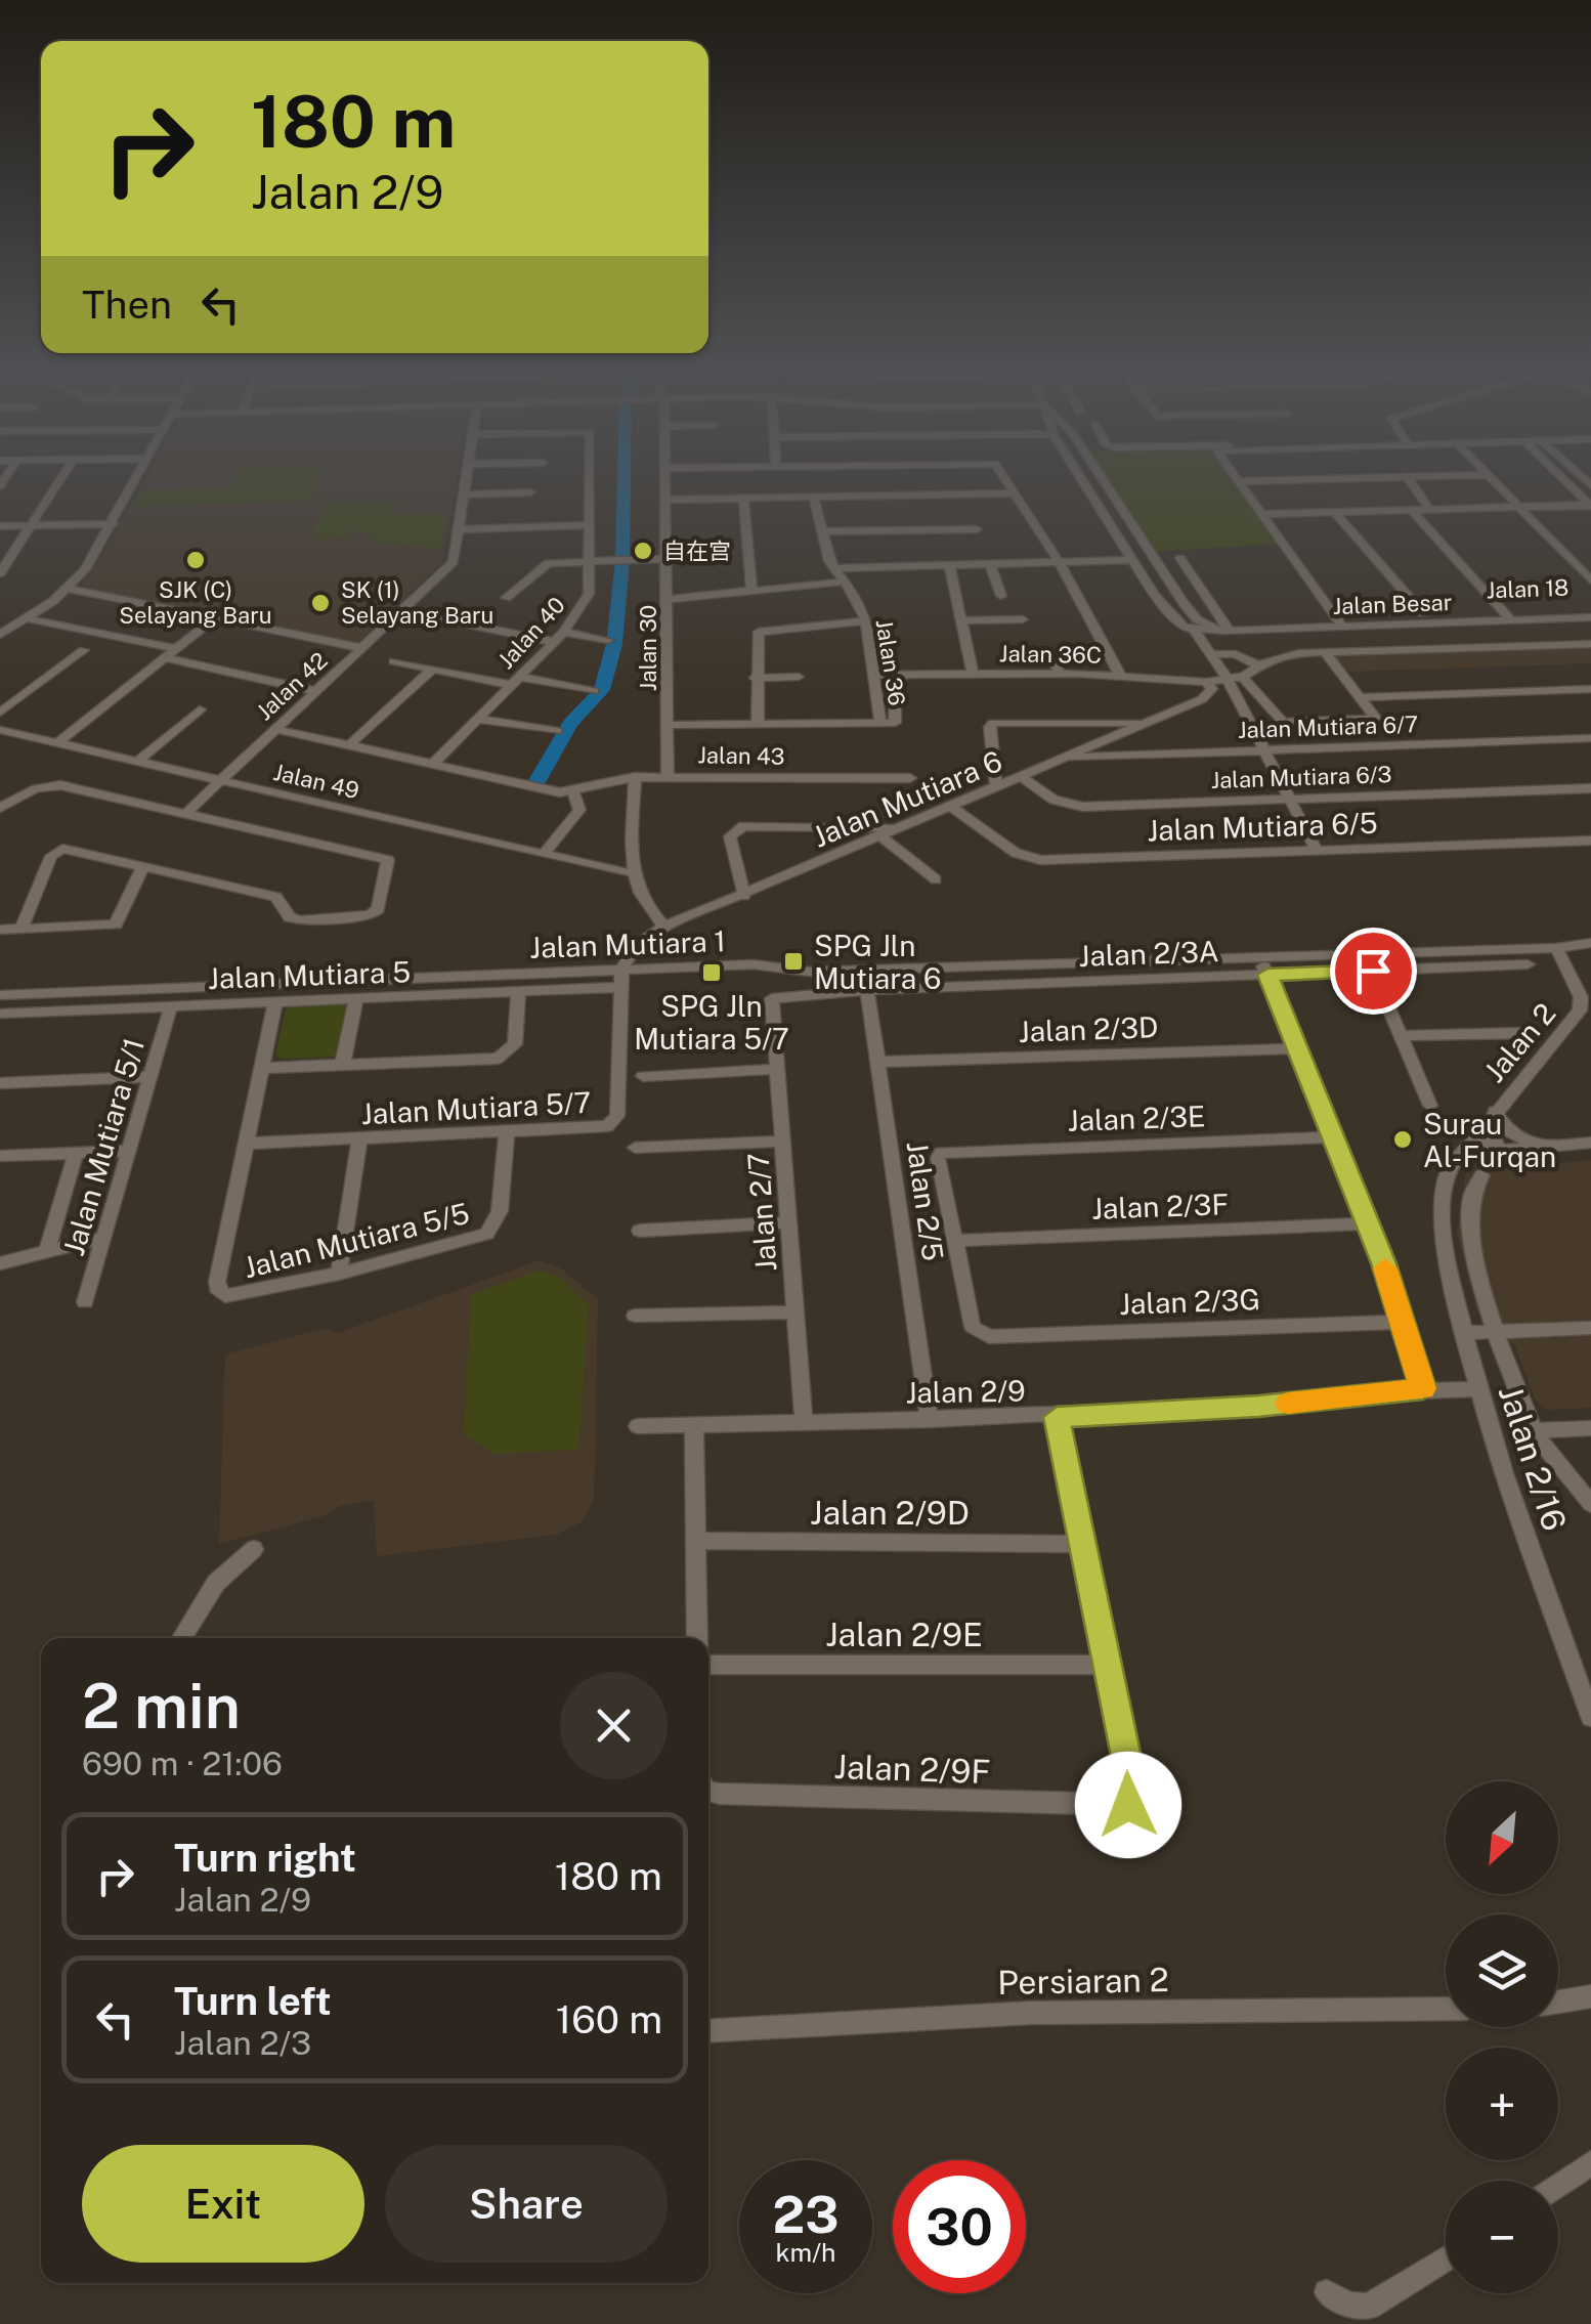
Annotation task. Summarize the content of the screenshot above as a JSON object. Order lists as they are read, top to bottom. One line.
{"streets":{"street":["Jalan 18","Jalan Besar","Jalan 40","Jalan 30","Jalan 36C","Jalan 36","Jalan 42","Jalan Mutiara 6/7","Jalan 43","Jalan Mutiara 6/3","Jalan 49","Jalan Mutiara 6","Jalan Mutiara 6/5","Jalan Mutiara 1","Jalan 2/3A","Jalan Mutiara 5","Jalan 2/3D","Jalan 2","Jalan Mutiara 5/7","Jalan 2/3E","Jalan Mutiara 5/1","Jalan 2/5","Jalan 2/3F","Jalan 2/7","Jalan Mutiara 5/5","Jalan 2/3G","Jalan 2/9","Jalan 2/16","Jalan 2/9D","Jalan 2/9E","Jalan 2/9F","Persiaran 2"]},"crossings":[["Jalan 18","Jalan Besar"],["Jalan 40","Jalan 43"],["Jalan 30","Jalan 43"],["Jalan 36C","Jalan 36"],["Jalan 36C","Jalan Mutiara 6"],["Jalan 42","Jalan 43"],["Jalan 42","Jalan 49"],["Jalan Mutiara 6/7","Jalan Mutiara 6"],["Jalan Mutiara 6/3","Jalan Mutiara 6"],["Jalan Mutiara 6","Jalan Mutiara 6/5"],["Jalan Mutiara 6","Jalan Mutiara 1"],["Jalan Mutiara 6","Jalan Mutiara 5/7"],["Jalan Mutiara 1","Jalan 2"],["Jalan Mutiara 1","Jalan Mutiara 5/7"],["Jalan 2/3A","Jalan 2/5"],["Jalan 2/3A","Jalan 2/7"],["Jalan Mutiara 5","Jalan Mutiara 5/7"],["Jalan Mutiara 5","Jalan Mutiara 5/1"],["Jalan Mutiara 5","Jalan Mutiara 5/5"],["Jalan 2/3D","Jalan 2/5"],["Jalan 2","Jalan 2/16"],["Jalan Mutiara 5/7","Jalan Mutiara 5/5"],["Jalan 2/3E","Jalan 2/3F"],["Jalan 2/3E","Jalan 2/3G"],["Jalan 2/5","Jalan 2/9"],["Jalan 2/3F","Jalan 2/3G"],["Jalan 2/7","Jalan 2/9"],["Jalan 2/9","Jalan 2/16"],["Jalan 2/9E","Jalan 2/9F"]],"places":{"other":["自在宫","SJK (C) Selayang Baru","SK (1) Selayang Baru","Surau Al-Furqan"],"transit":["SPG Jln Mutiara 6","SPG Jln Mutiara 5/7"]},"north":"bottom left","page":{"turn":["180 m","Jalan 2/9"],"then":"Then","heading":["2 min","690 m · 21:06"],"map_buttons":["+","−"],"list":[{"name":"Turn right","note":"Jalan 2/9","value":"180 m"},{"name":"Turn left","note":"Jalan 2/3","value":"160 m"}],"buttons":["Exit","Share"],"speed":"23 km/h","limit":"30"}}
